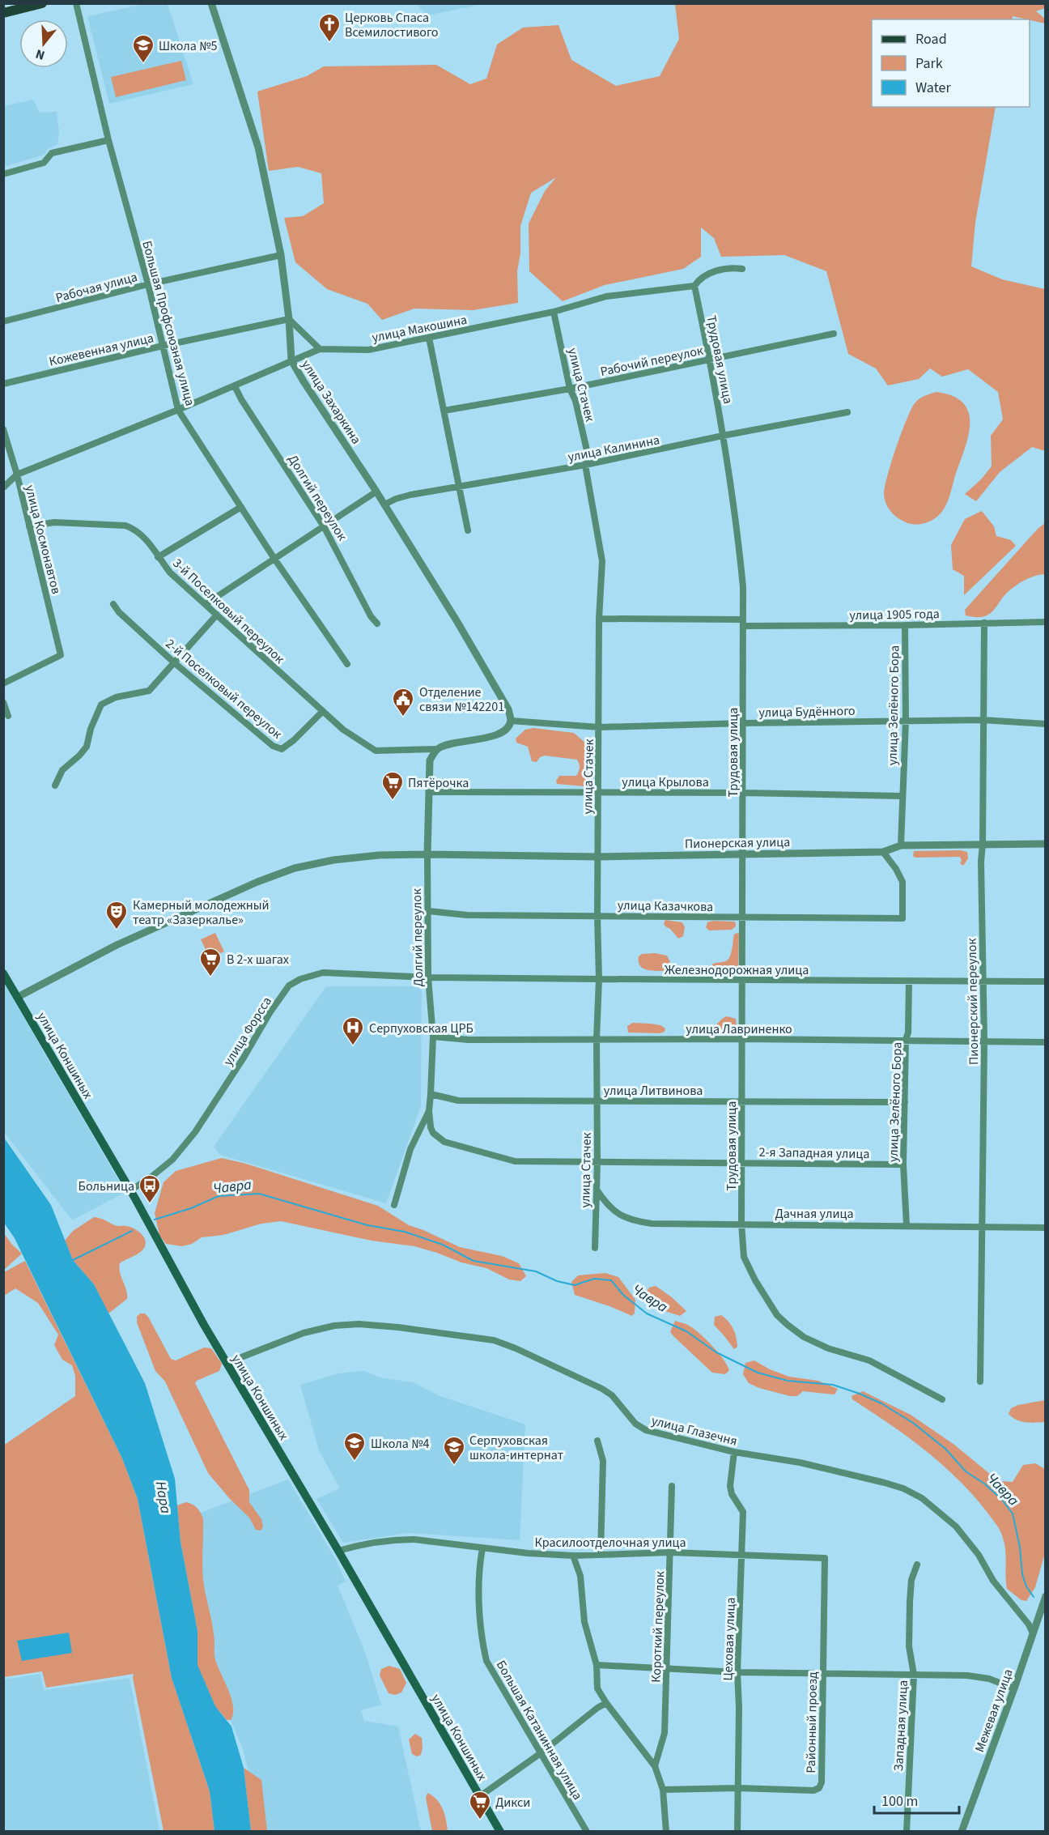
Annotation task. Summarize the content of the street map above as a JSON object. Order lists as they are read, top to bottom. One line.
{"streets":{"main road":["улица Коншиных"],"street":["Рабочая улица","Большая Профсоюзная улица","улица Макошина","Кожевенная улица","Трудовая улица","Рабочий переулок","улица Стачек","улица Захаркина","улица Калинина","Долгий переулок","улица Космонавтов","3-й Поселковый переулок","улица 1905 года","2-й Поселковый переулок","улица Зелёного Бора","улица Будённого","улица Крылова","Пионерская улица","улица Казачкова","Железнодорожная улица","Пионерский переулок","улица Лавриненко","улица Форсса","улица Литвинова","2-я Западная улица","Дачная улица","улица Глазечня","Красилоотделочная улица","Короткий переулок","Цеховая улица","Межевая улица","Районный проезд","Западная улица","Большая Катанинная улица"]},"crossings":[["Рабочая улица","Большая Профсоюзная улица"],["Рабочая улица","улица Захаркина"],["Большая Профсоюзная улица","улица Макошина"],["Большая Профсоюзная улица","Кожевенная улица"],["улица Макошина","Трудовая улица"],["улица Макошина","улица Стачек"],["улица Макошина","улица Захаркина"],["улица Макошина","Долгий переулок"],["улица Макошина","улица Космонавтов"],["Кожевенная улица","улица Захаркина"],["Трудовая улица","Рабочий переулок"],["Трудовая улица","улица Калинина"],["Трудовая улица","улица 1905 года"],["Трудовая улица","улица Будённого"],["Трудовая улица","улица Крылова"],["Трудовая улица","Пионерская улица"],["Трудовая улица","улица Казачкова"],["Трудовая улица","Железнодорожная улица"],["Трудовая улица","улица Лавриненко"],["Трудовая улица","улица Литвинова"],["Трудовая улица","2-я Западная улица"],["Трудовая улица","Дачная улица"],["Рабочий переулок","улица Стачек"],["улица Стачек","улица Калинина"],["улица Стачек","улица 1905 года"],["улица Стачек","улица Будённого"],["улица Стачек","улица Крылова"],["улица Стачек","Пионерская улица"],["улица Стачек","улица Казачкова"],["улица Стачек","Железнодорожная улица"],["улица Стачек","улица Лавриненко"],["улица Стачек","улица Литвинова"],["улица Стачек","2-я Западная улица"],["улица Стачек","Дачная улица"],["улица Захаркина","улица Калинина"],["улица Захаркина","улица Будённого"],["Долгий переулок","3-й Поселковый переулок"],["Долгий переулок","улица Крылова"],["Долгий переулок","Пионерская улица"],["Долгий переулок","улица Казачкова"],["Долгий переулок","Железнодорожная улица"],["Долгий переулок","улица Лавриненко"],["Долгий переулок","улица Форсса"],["Долгий переулок","улица Литвинова"],["Долгий переулок","2-я Западная улица"],["улица Космонавтов","3-й Поселковый переулок"],["3-й Поселковый переулок","2-й Поселковый переулок"],["улица 1905 года","улица Зелёного Бора"],["улица 1905 года","Пионерский переулок"],["улица Зелёного Бора","улица Будённого"],["улица Зелёного Бора","улица Крылова"],["улица Зелёного Бора","Пионерская улица"],["улица Зелёного Бора","Железнодорожная улица"],["улица Зелёного Бора","улица Лавриненко"],["улица Зелёного Бора","улица Литвинова"],["улица Зелёного Бора","2-я Западная улица"],["улица Зелёного Бора","Дачная улица"],["улица Будённого","Пионерский переулок"],["Пионерская улица","улица Казачкова"],["Пионерская улица","Пионерский переулок"],["Пионерская улица","улица Коншиных"],["Железнодорожная улица","Пионерский переулок"],["Железнодорожная улица","улица Форсса"],["Пионерский переулок","улица Лавриненко"],["Пионерский переулок","Дачная улица"],["улица Форсса","улица Коншиных"],["улица Коншиных","улица Глазечня"],["улица Коншиных","Красилоотделочная улица"],["улица Глазечня","Цеховая улица"],["улица Глазечня","Межевая улица"],["Красилоотделочная улица","Короткий переулок"],["Красилоотделочная улица","Цеховая улица"],["Красилоотделочная улица","Районный проезд"],["Красилоотделочная улица","Большая Катанинная улица"],["Цеховая улица","Районный проезд"]],"water":["Чавра","Нара"],"places":{"church":["Церковь Спаса Всемилостивого"],"school or university":["Школа №5","Школа №4","Серпуховская школа-интернат"],"public building":["Отделение связи №142201"],"supermarket":["Пятёрочка","В 2-х шагах","Дикси"],"theatre":["Камерный молодежный театр «Зазеркалье»"],"hospital":["Серпуховская ЦРБ"],"bus stop":["Больница"]},"legend":["Road","Park","Water"],"scale_bar":"100 m","north":"bottom"}
